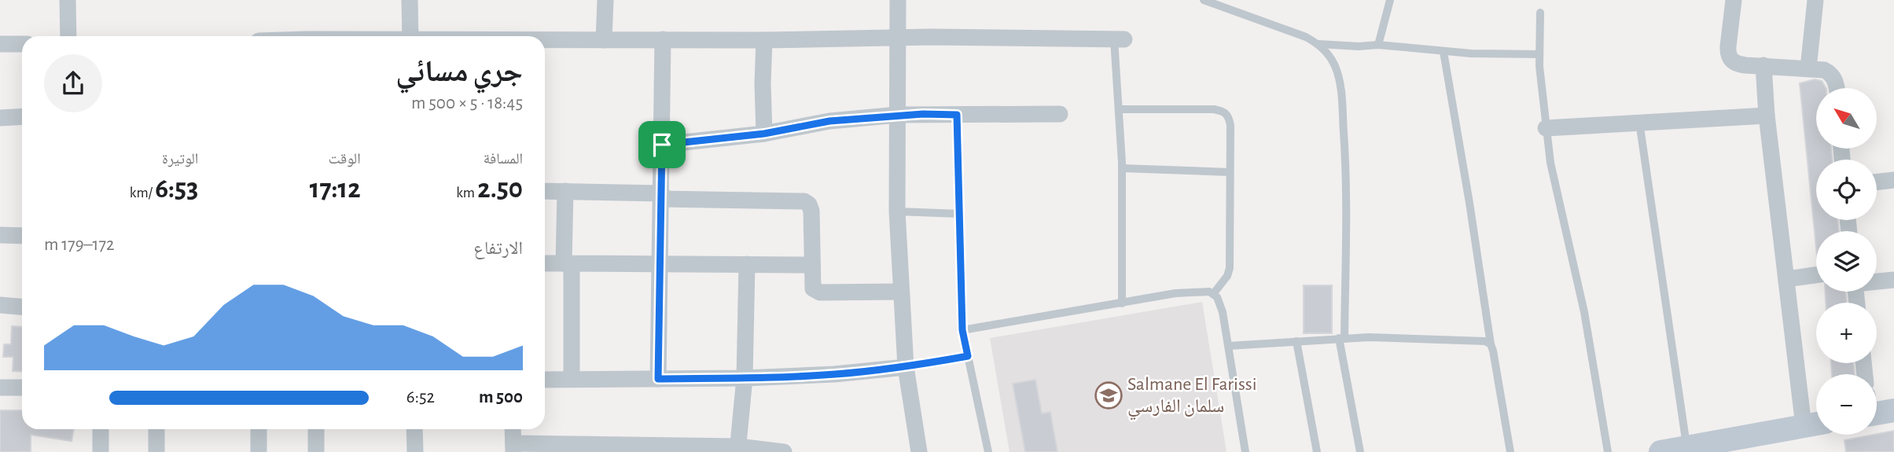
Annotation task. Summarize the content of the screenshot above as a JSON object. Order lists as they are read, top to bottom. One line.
{"places":{"school or university":["Salmane El Farissi سلمان الفارسي"]},"north":"top left","page":{"heading":["جري مسائي","18:45 · 5 × 500 m"],"map_buttons":["+","−"],"stats":[["المسافة","2.50 km"],["الوقت","17:12"],["الوتيرة","6:53 /km"]],"chart":["الارتفاع","172–179 m"],"list":[{"name":"500 m","note":"6:52"}]}}
